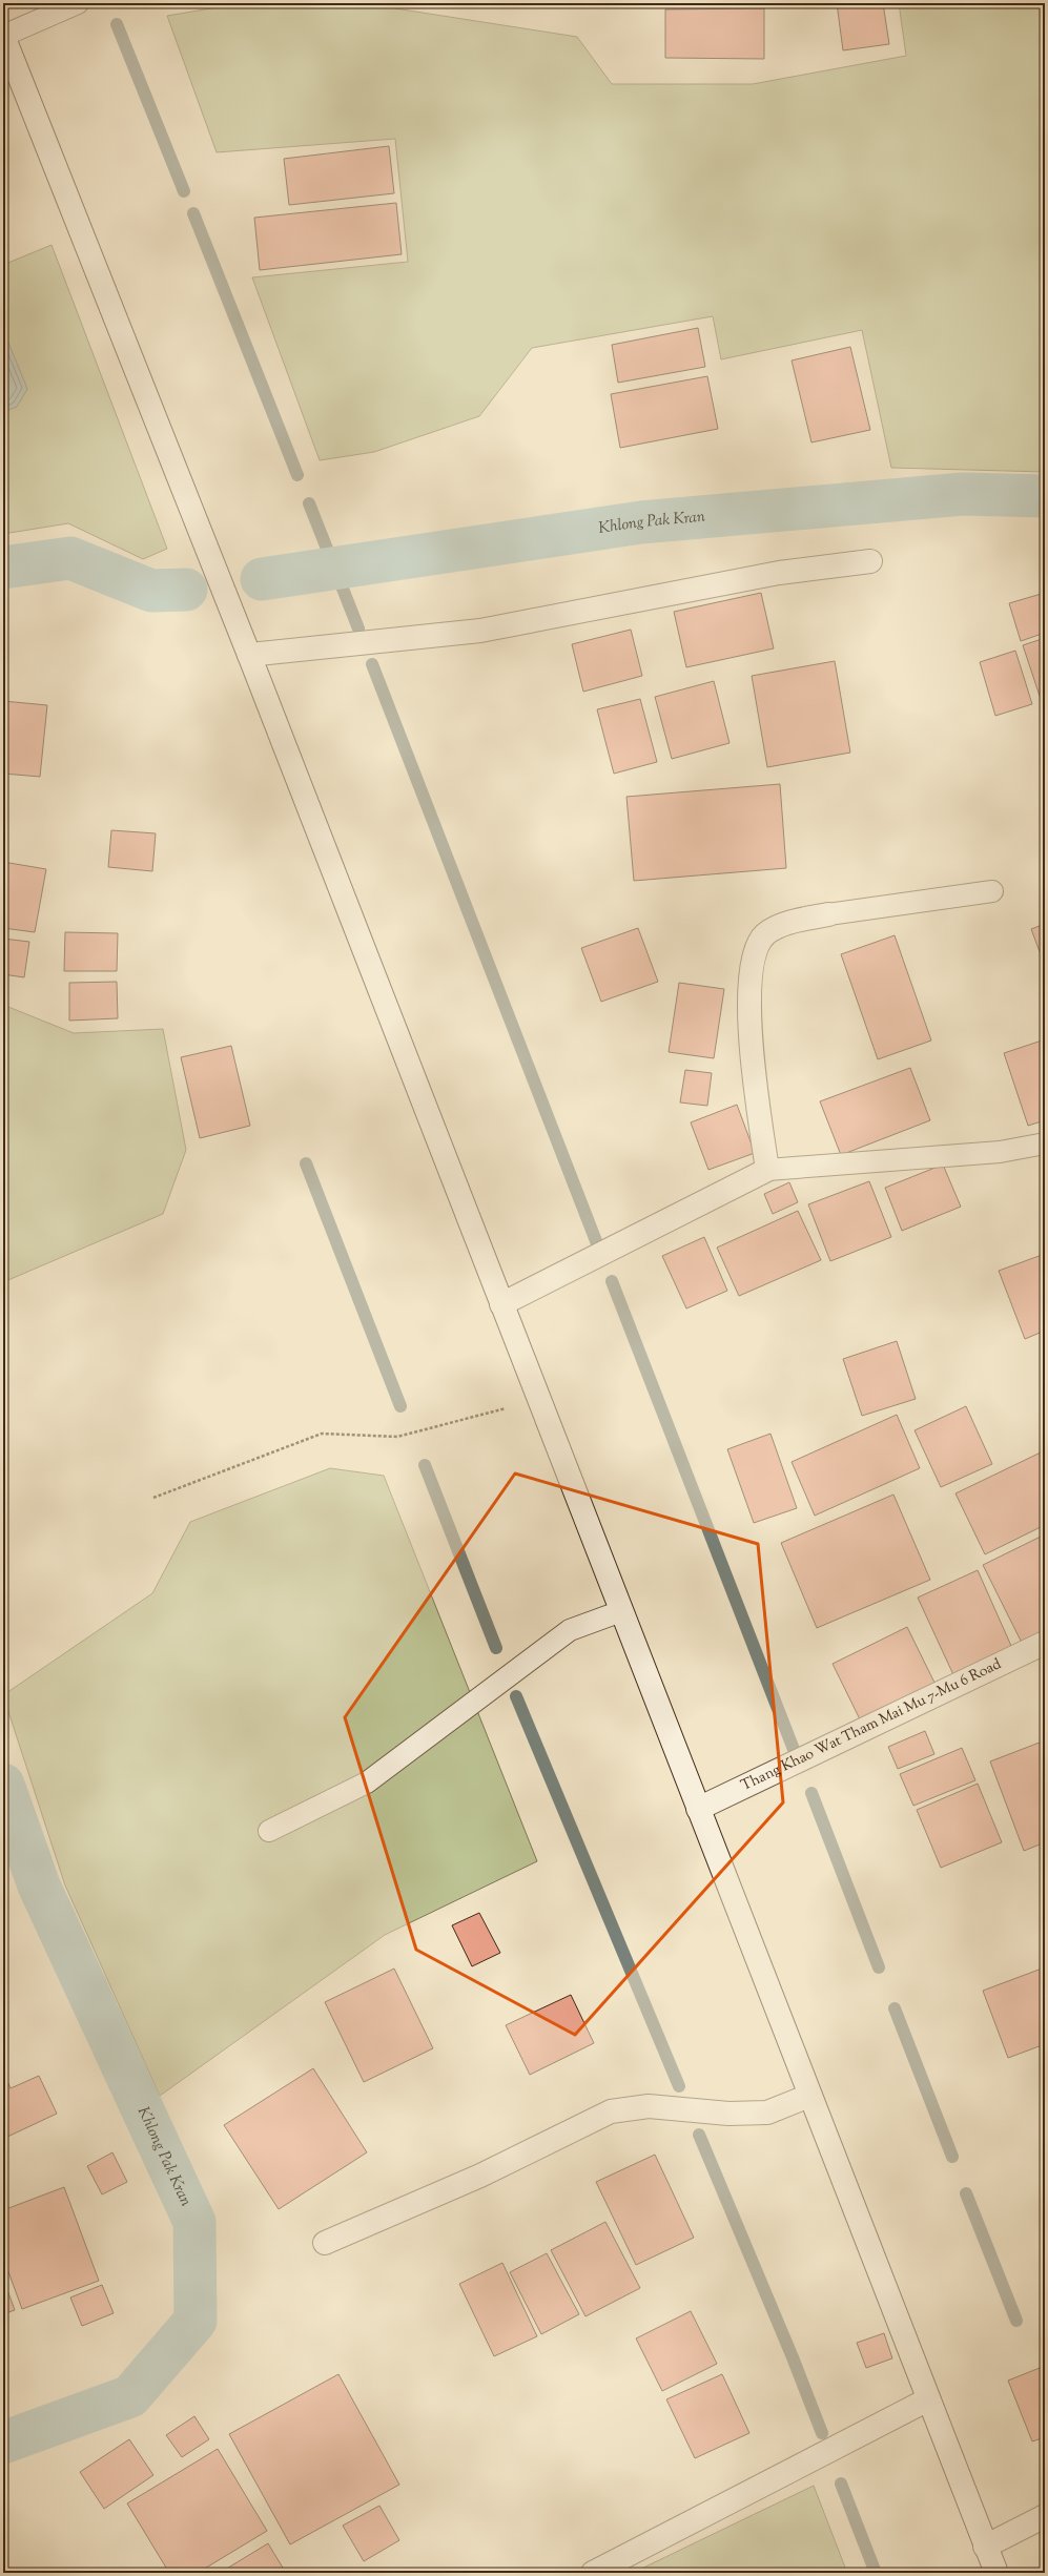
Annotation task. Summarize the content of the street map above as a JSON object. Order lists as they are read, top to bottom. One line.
{"streets":{"main road":["Thang Khao Wat Tham Mai Mu 7-Mu 6 Road"]},"water":["Khlong Pak Kran"]}
